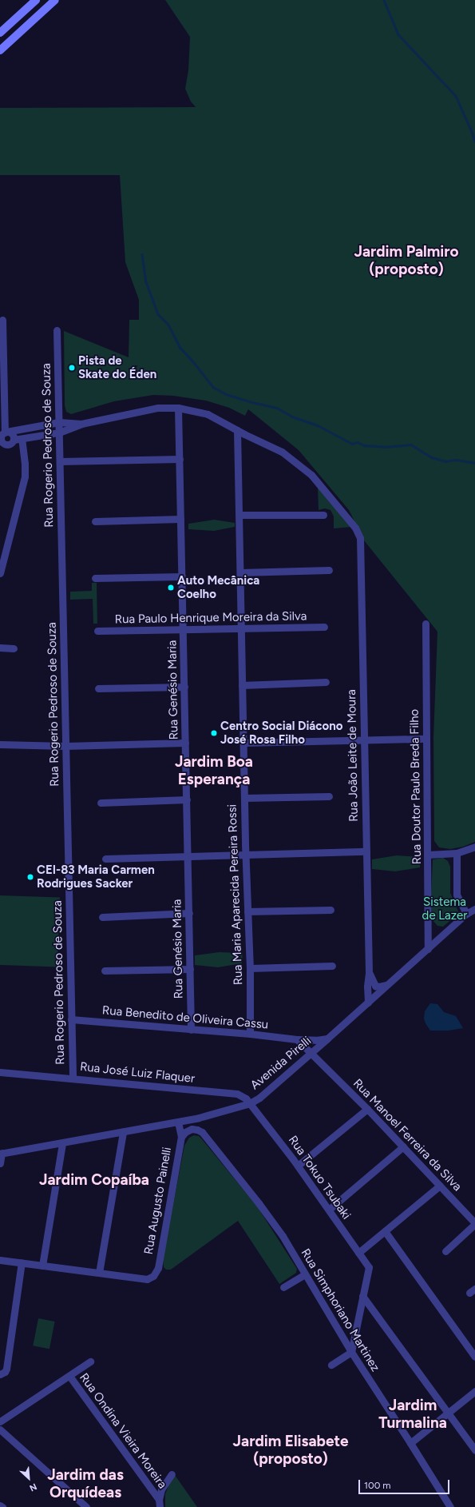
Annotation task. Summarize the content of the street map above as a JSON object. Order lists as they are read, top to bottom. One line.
{"streets":{"street":["Rua Rogerio Pedroso de Souza","Rua Paulo Henrique Moreira da Silva","Rua Genésio Maria","Rua João Leite de Moura","Rua Doutor Paulo Breda Filho","Rua Maria Aparecida Pereira Rossi","Rua Benedito de Oliveira Cassu","Avenida Pirelli","Rua José Luiz Flaquer","Rua Manoel Ferreira da Silva","Rua Tokuo Tsubaki","Rua Augusto Painelli","Rua Simphoriano Martinez","Rua Ondina Vieira Moreira"]},"crossings":[["Rua Rogerio Pedroso de Souza","Rua Benedito de Oliveira Cassu"],["Rua Rogerio Pedroso de Souza","Rua José Luiz Flaquer"],["Rua Paulo Henrique Moreira da Silva","Rua Genésio Maria"],["Rua Paulo Henrique Moreira da Silva","Rua Maria Aparecida Pereira Rossi"],["Rua Genésio Maria","Rua Benedito de Oliveira Cassu"],["Rua João Leite de Moura","Avenida Pirelli"],["Rua Doutor Paulo Breda Filho","Avenida Pirelli"],["Rua Maria Aparecida Pereira Rossi","Rua Benedito de Oliveira Cassu"],["Rua Benedito de Oliveira Cassu","Avenida Pirelli"],["Avenida Pirelli","Rua José Luiz Flaquer"],["Avenida Pirelli","Rua Manoel Ferreira da Silva"],["Avenida Pirelli","Rua Tokuo Tsubaki"],["Avenida Pirelli","Rua Augusto Painelli"],["Avenida Pirelli","Rua Simphoriano Martinez"],["Rua José Luiz Flaquer","Rua Tokuo Tsubaki"]],"districts":["Jardim Palmiro (proposto)","Jardim Boa Esperança","Jardim Copaíba","Jardim Turmalina","Jardim Elisabete (proposto)","Jardim das Orquídeas"],"parks":["Sistema de Lazer"],"places":["Pista de Skate do Éden","Auto Mecânica Coelho","Centro Social Diácono José Rosa Filho","CEI-83 Maria Carmen Rodrigues Sacker"],"scale_bar":"100 m","north":"bottom right"}
